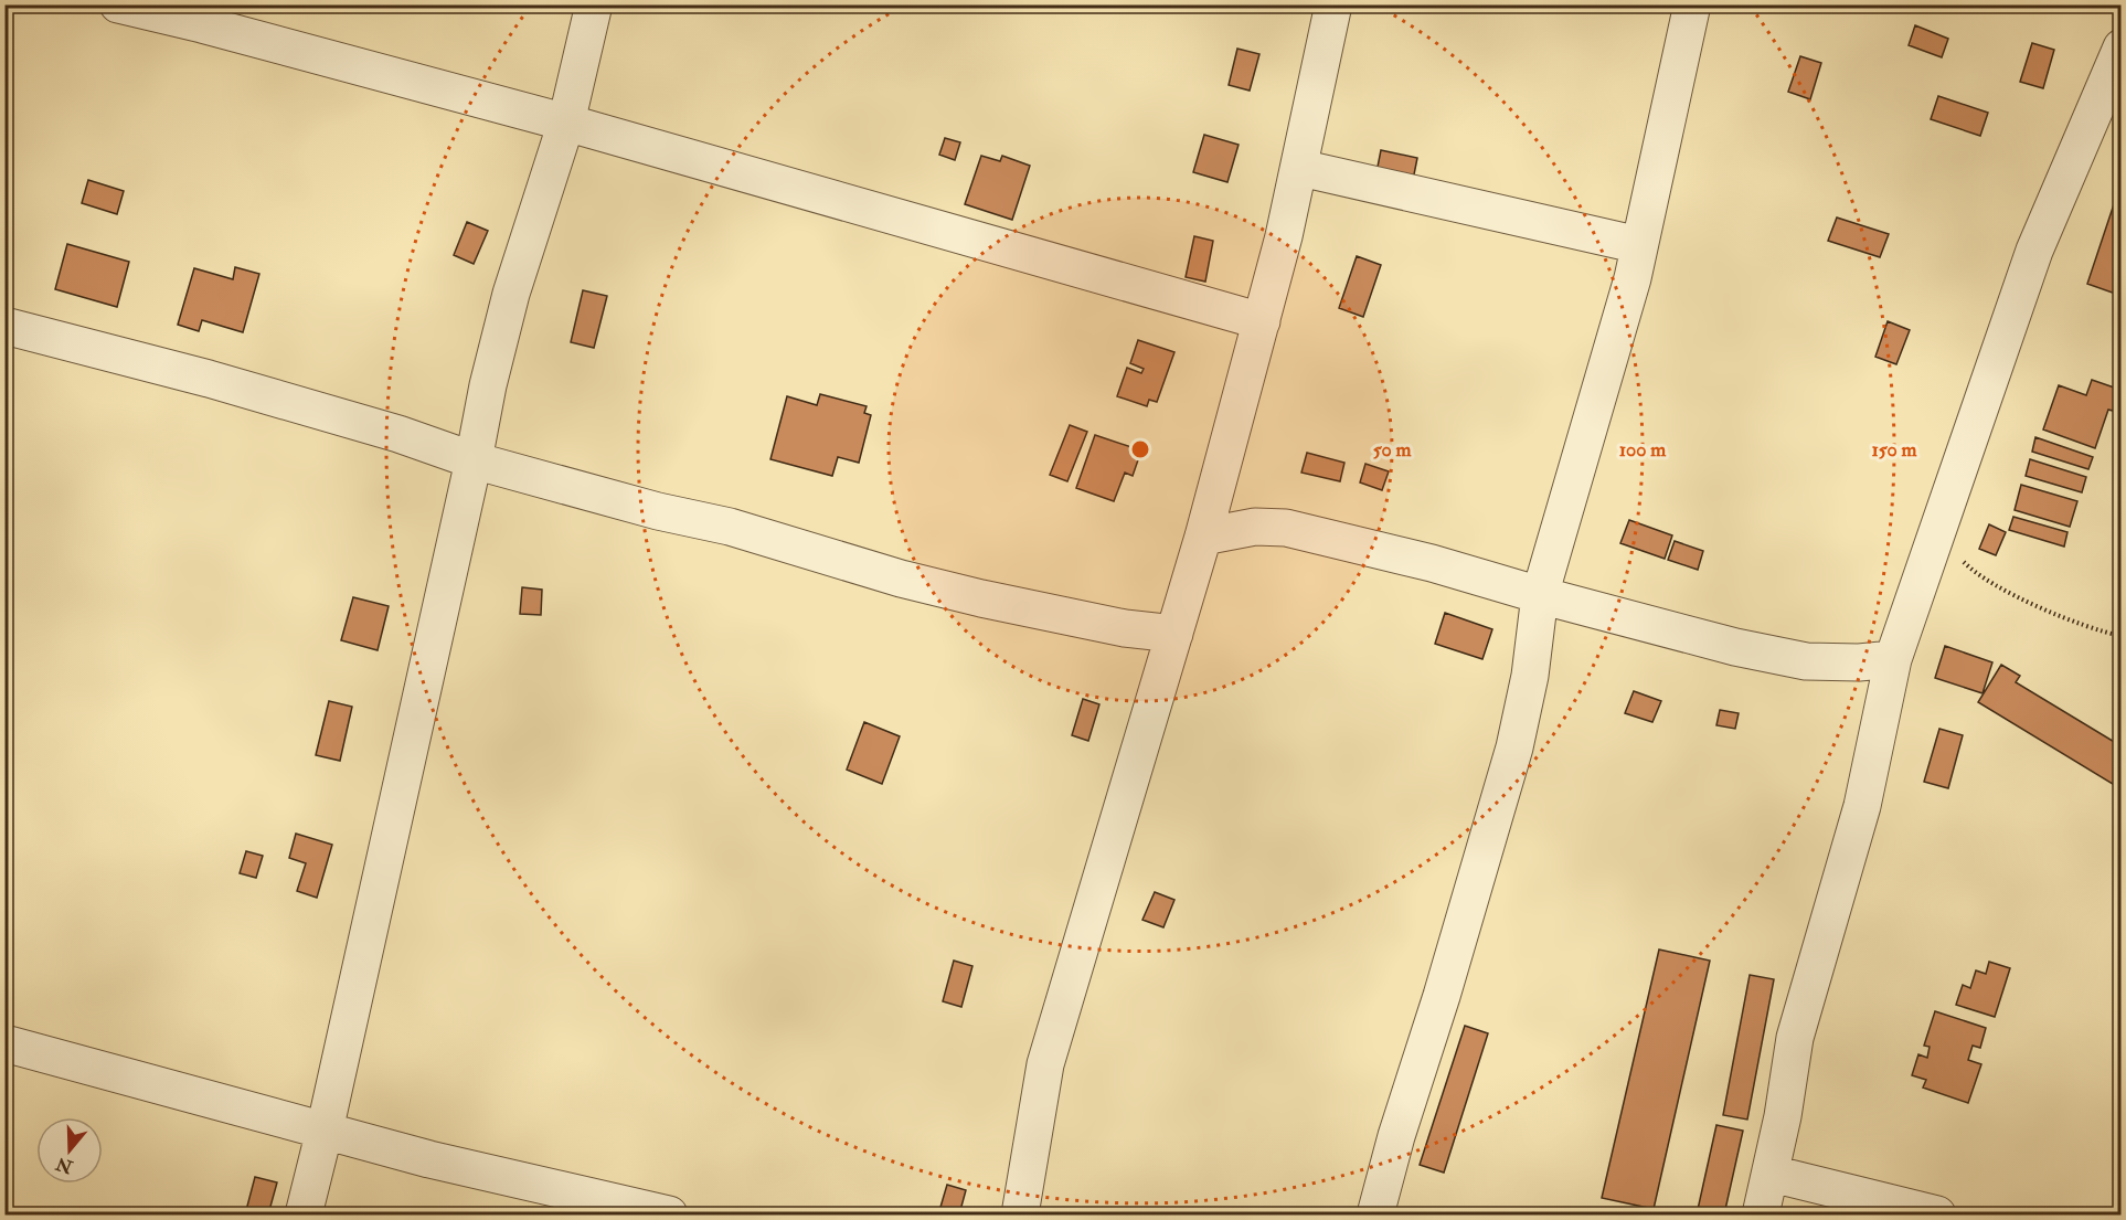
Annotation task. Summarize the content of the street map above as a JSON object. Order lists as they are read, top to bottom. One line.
{"north":"bottom","rings":["50 m","100 m","150 m"]}
